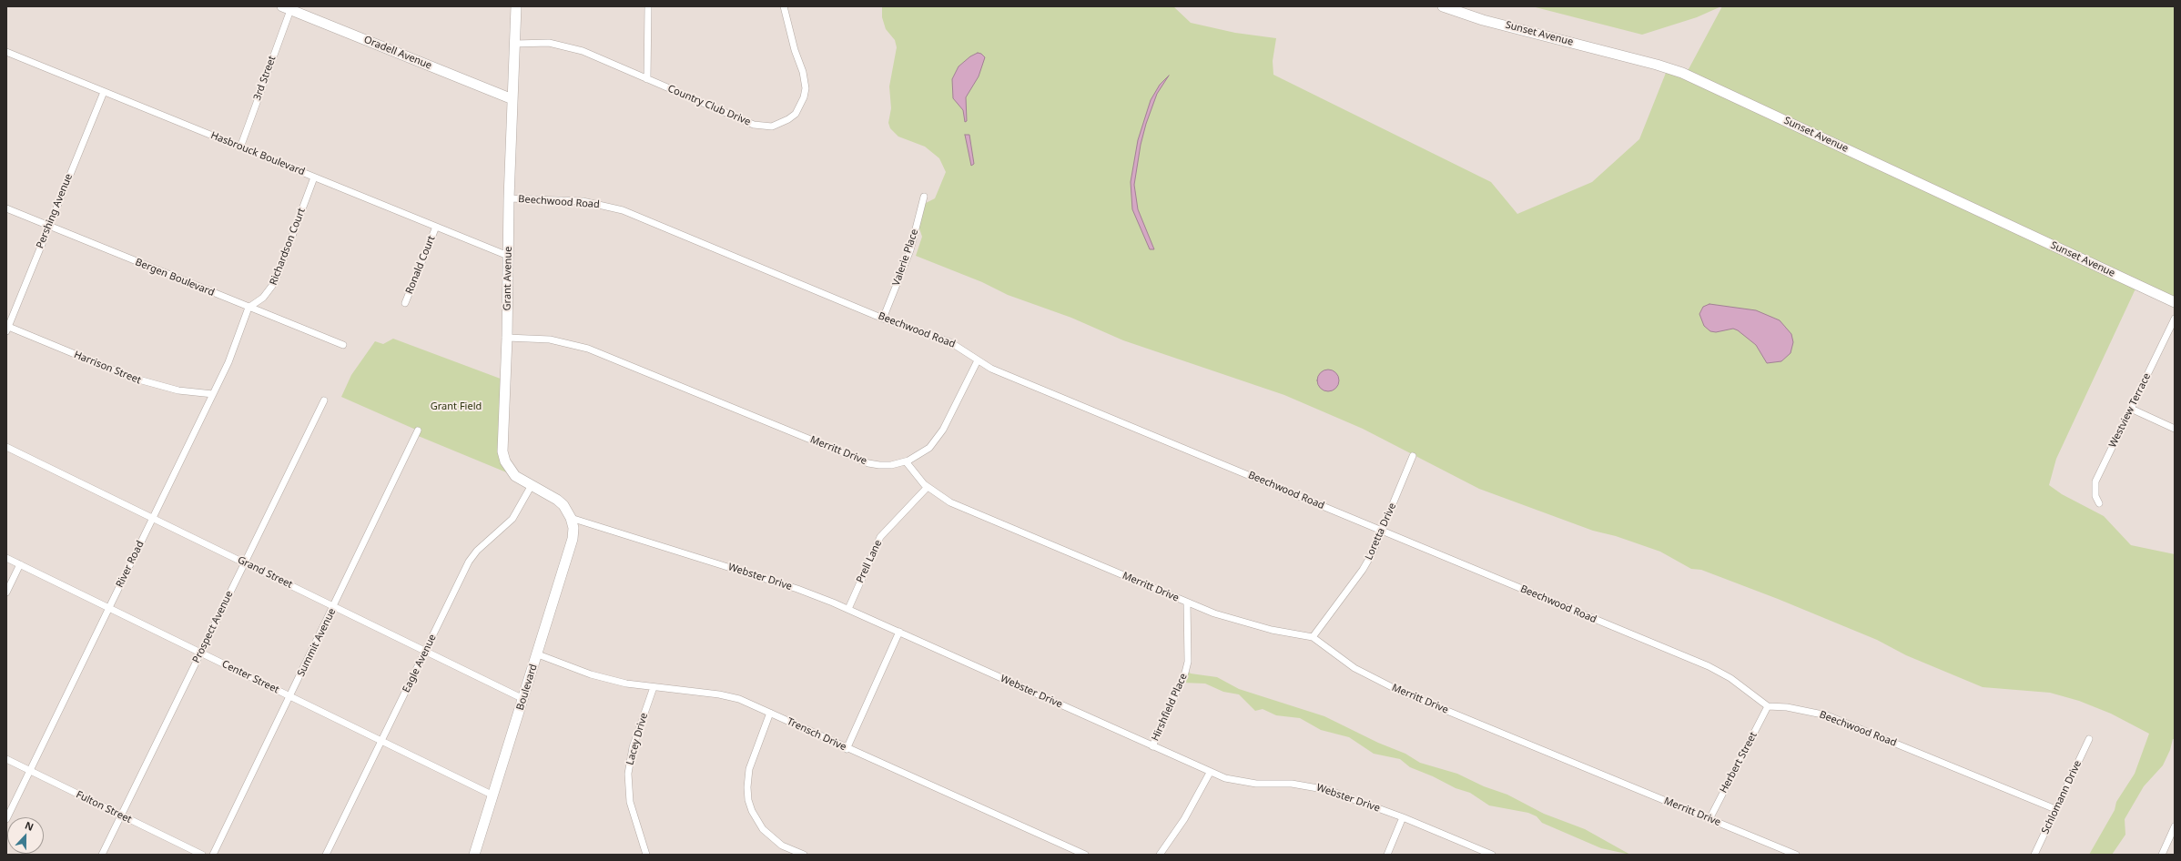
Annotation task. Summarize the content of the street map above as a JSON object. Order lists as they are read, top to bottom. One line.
{"streets":{"street":["Sunset Avenue","Oradell Avenue","3rd Street","Country Club Drive","Hasbrouck Boulevard","Beechwood Road","Pershing Avenue","Richardson Court","Valerie Place","Ronald Court","Bergen Boulevard","Grant Avenue","Harrison Street","Westview Terrace","Merritt Drive","Loretta Drive","Prell Lane","River Road","Grand Street","Webster Drive","Prospect Avenue","Summit Avenue","Eagle Avenue","Center Street","Boulevard","Hirshfield Place","Trensch Drive","Lacey Drive","Herbert Street","Schlomann Drive","Fulton Street"]},"crossings":[["Oradell Avenue","3rd Street"],["Oradell Avenue","Grant Avenue"],["3rd Street","Hasbrouck Boulevard"],["Country Club Drive","Grant Avenue"],["Hasbrouck Boulevard","Pershing Avenue"],["Hasbrouck Boulevard","Richardson Court"],["Hasbrouck Boulevard","Ronald Court"],["Hasbrouck Boulevard","Grant Avenue"],["Beechwood Road","Valerie Place"],["Beechwood Road","Grant Avenue"],["Beechwood Road","Loretta Drive"],["Beechwood Road","Herbert Street"],["Beechwood Road","Schlomann Drive"],["Pershing Avenue","Bergen Boulevard"],["Pershing Avenue","Harrison Street"],["Richardson Court","Bergen Boulevard"],["Richardson Court","River Road"],["Bergen Boulevard","River Road"],["Grant Avenue","Merritt Drive"],["Grant Avenue","Webster Drive"],["Grant Avenue","Eagle Avenue"],["Grant Avenue","Boulevard"],["Harrison Street","River Road"],["Merritt Drive","Loretta Drive"],["Merritt Drive","Prell Lane"],["Merritt Drive","Hirshfield Place"],["Merritt Drive","Herbert Street"],["Prell Lane","Webster Drive"],["River Road","Grand Street"],["River Road","Center Street"],["River Road","Fulton Street"],["Grand Street","Prospect Avenue"],["Grand Street","Summit Avenue"],["Grand Street","Eagle Avenue"],["Grand Street","Boulevard"],["Webster Drive","Boulevard"],["Webster Drive","Hirshfield Place"],["Prospect Avenue","Center Street"],["Prospect Avenue","Fulton Street"],["Summit Avenue","Center Street"],["Eagle Avenue","Center Street"],["Center Street","Boulevard"],["Boulevard","Trensch Drive"],["Trensch Drive","Lacey Drive"]],"parks":["Grant Field"],"north":"top"}
